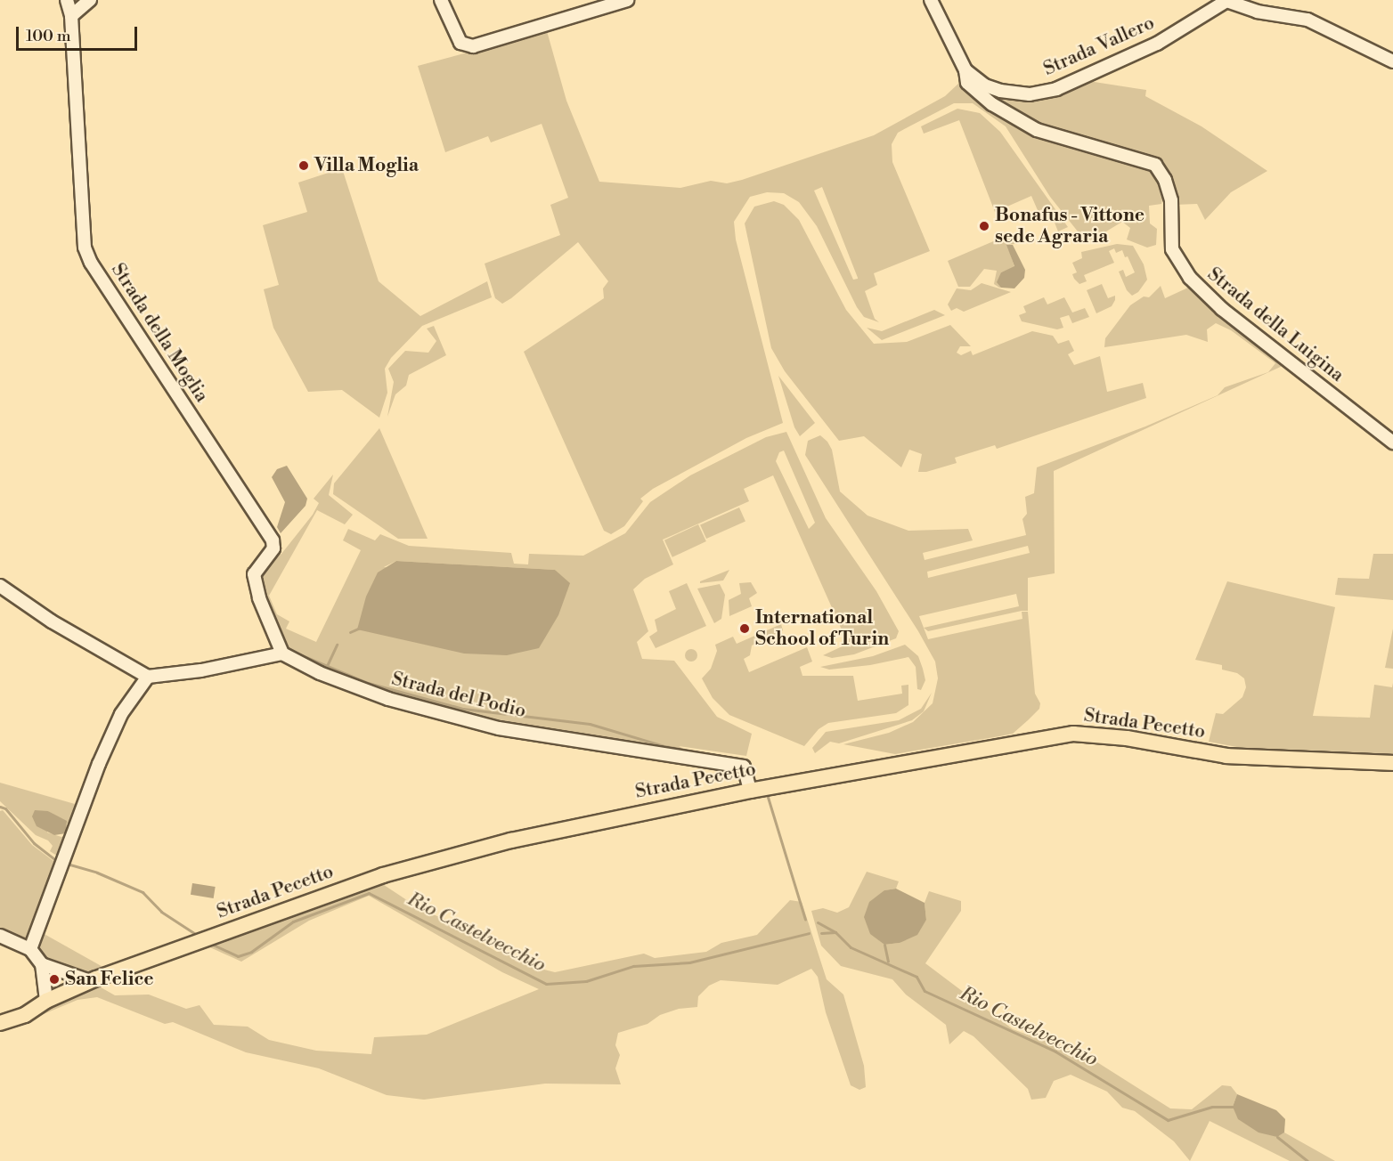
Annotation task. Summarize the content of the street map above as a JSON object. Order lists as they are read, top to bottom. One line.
{"streets":{"main road":["Strada Pecetto"],"street":["Strada Vallero","Strada della Luigina","Strada della Moglia","Strada del Podio"]},"crossings":[["Strada Vallero","Strada della Luigina"],["Strada della Moglia","Strada del Podio"],["Strada del Podio","Strada Pecetto"]],"water":["Rio Castelvecchio"],"places":["Villa Moglia","Bonafus - Vittone sede Agraria","International School of Turin","San Felice"],"scale_bar":"100 m"}
